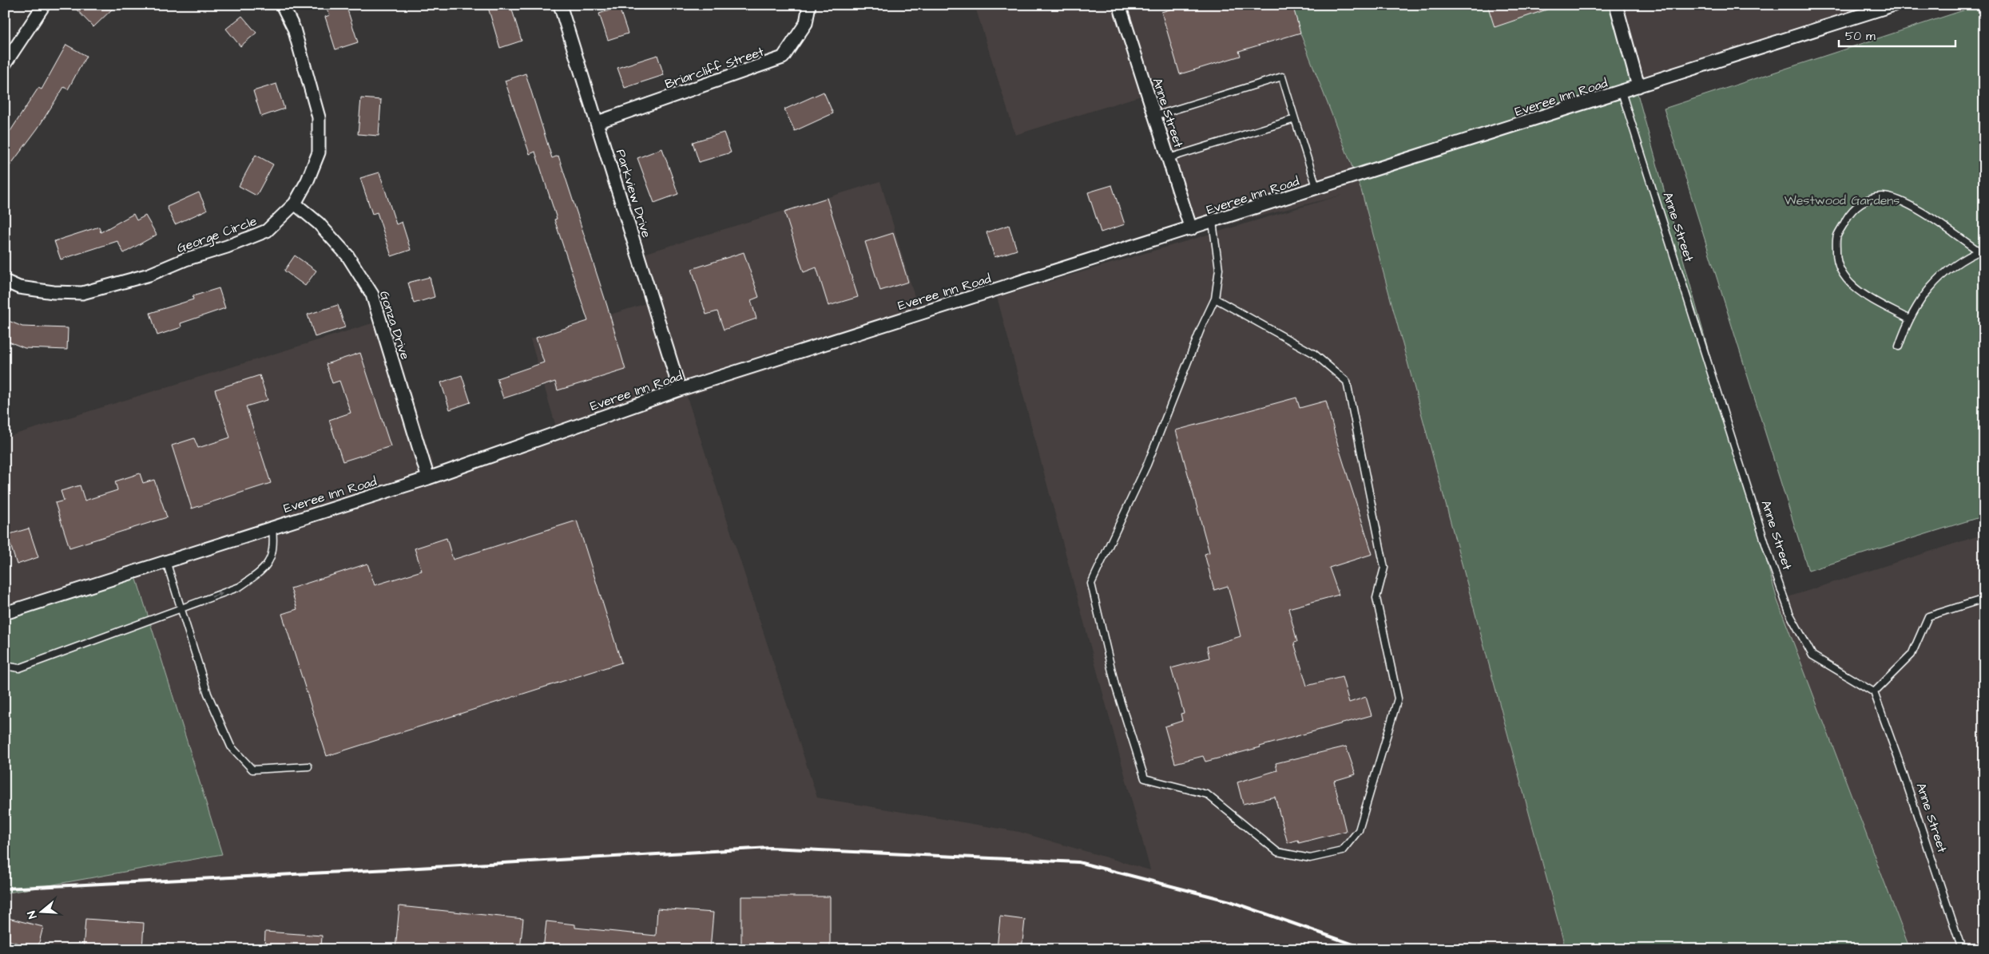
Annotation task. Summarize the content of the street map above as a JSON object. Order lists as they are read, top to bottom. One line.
{"streets":{"street":["Briarcliff Street","Everee Inn Road","Anne Street","Parkview Drive","George Circle","Gonza Drive"]},"crossings":[["Briarcliff Street","Parkview Drive"],["Everee Inn Road","Anne Street"],["Everee Inn Road","Parkview Drive"],["Everee Inn Road","Gonza Drive"],["George Circle","Gonza Drive"]],"parks":["Westwood Gardens"],"scale_bar":"50 m","north":"left"}
